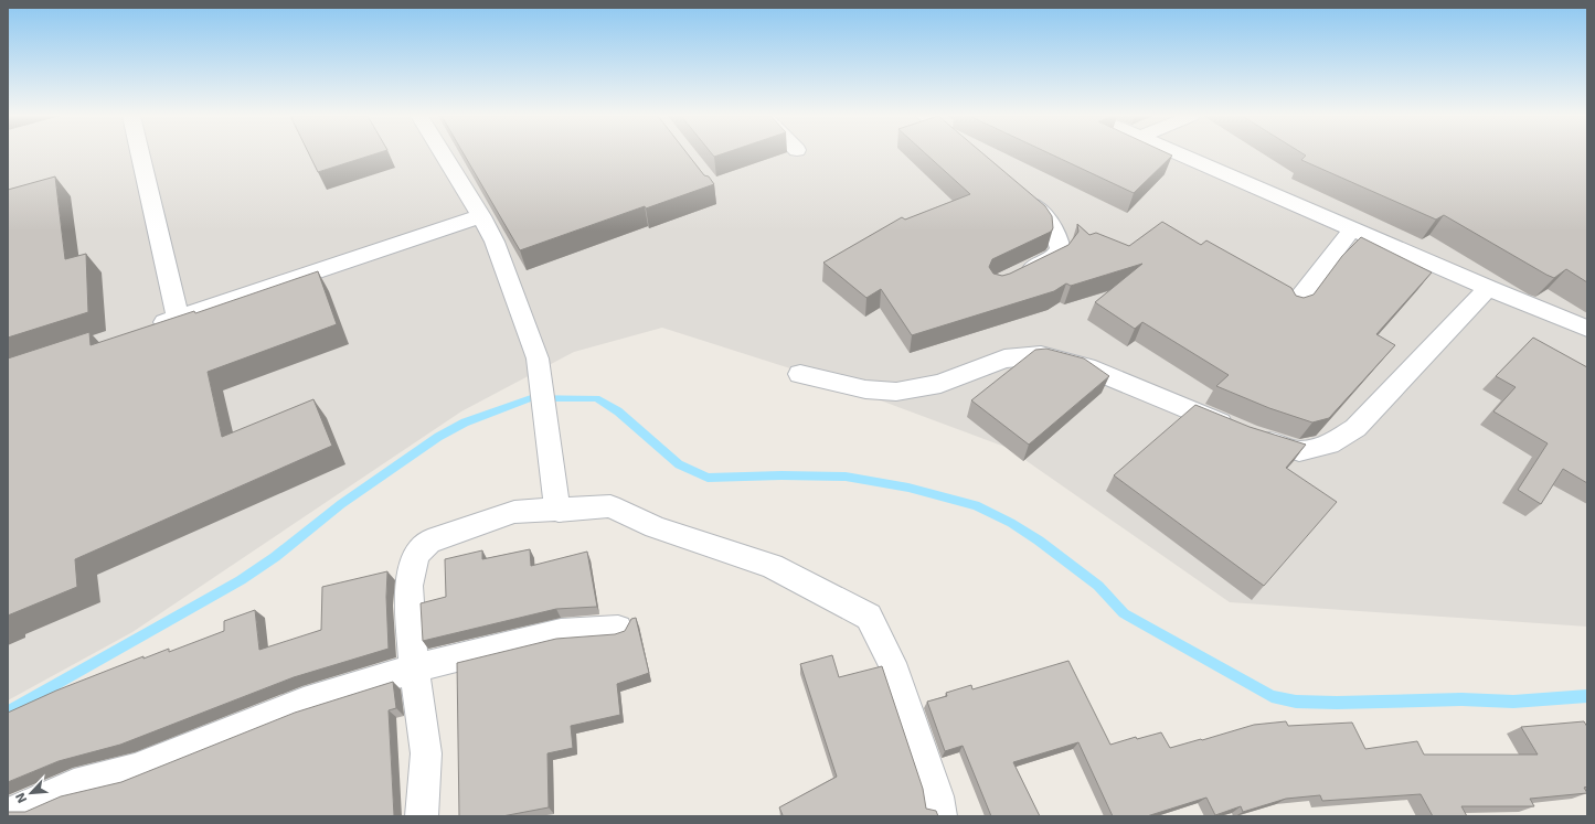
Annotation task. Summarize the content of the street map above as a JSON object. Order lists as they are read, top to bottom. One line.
{"north":"bottom left"}
